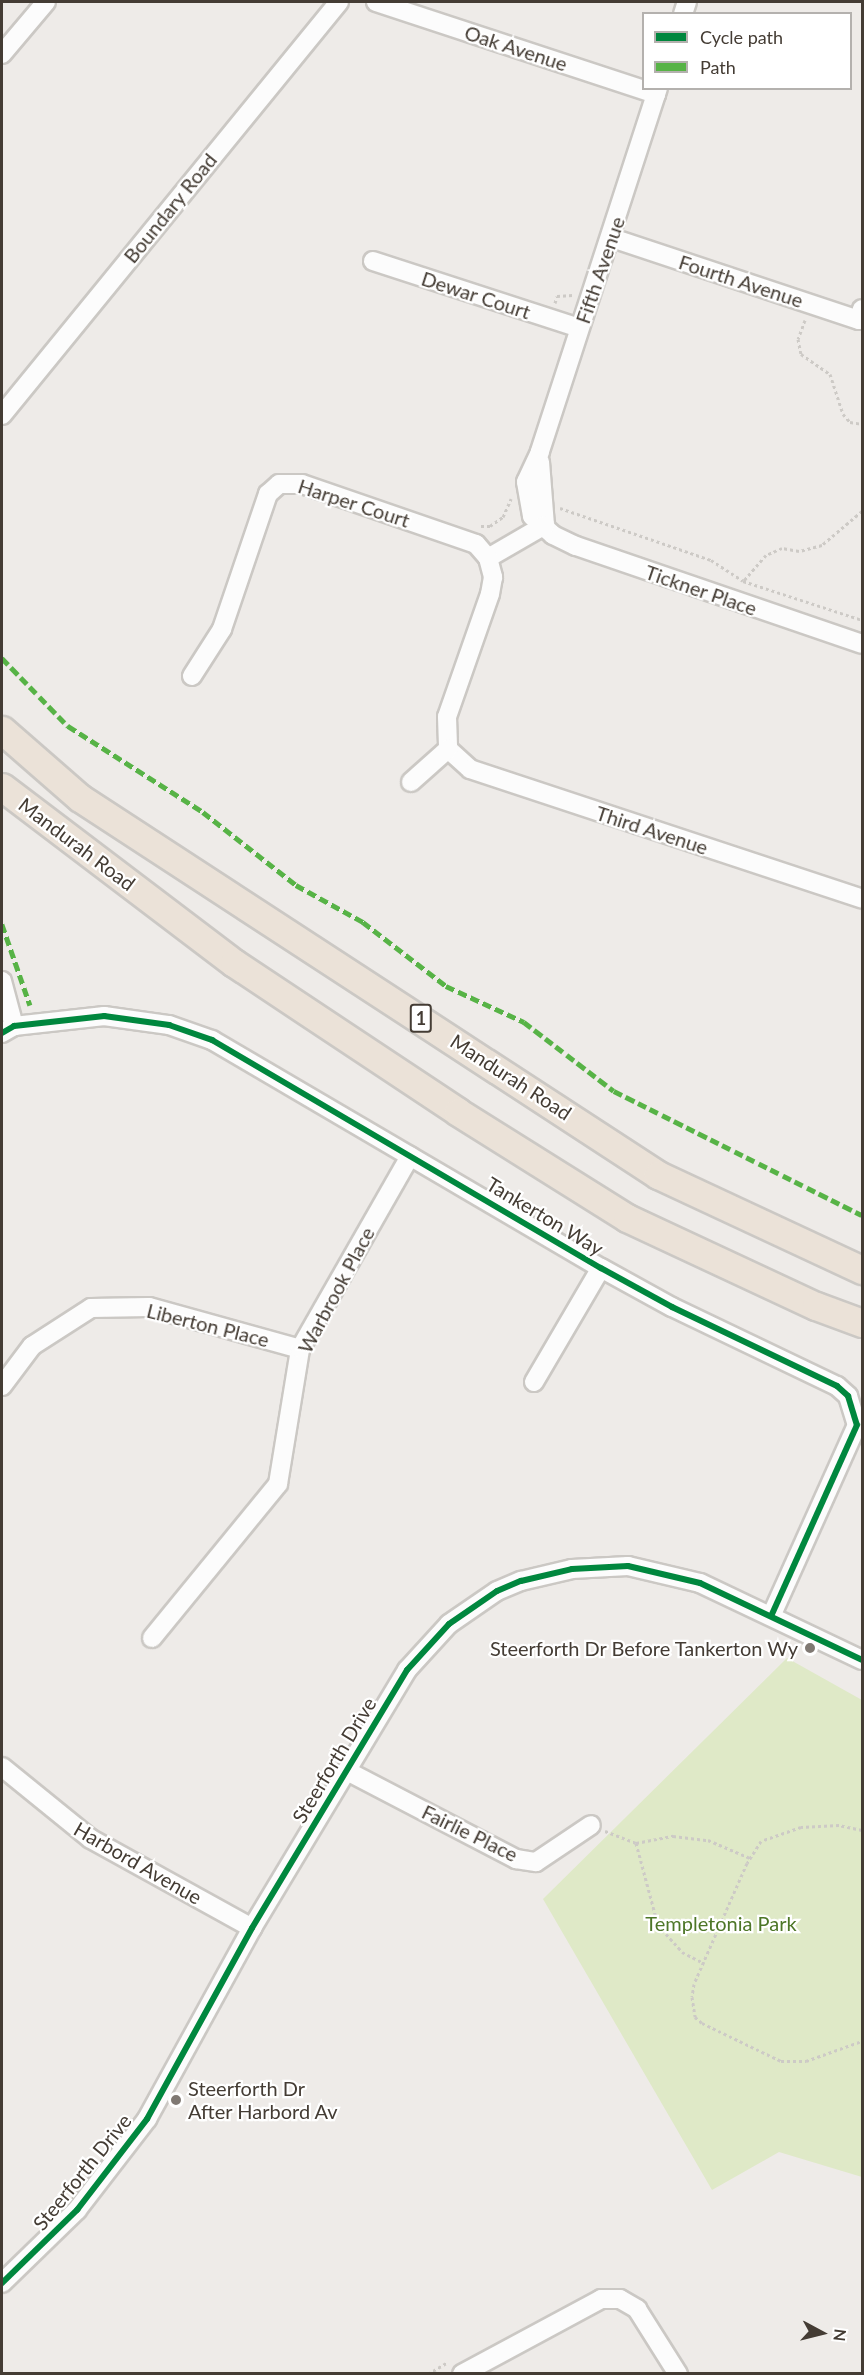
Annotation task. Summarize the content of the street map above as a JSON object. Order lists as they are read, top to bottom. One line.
{"streets":{"highway":["Mandurah Road","1"],"street":["Oak Avenue","Boundary Road","Fifth Avenue","Fourth Avenue","Dewar Court","Harper Court","Tickner Place","Third Avenue","Tankerton Way","Warbrook Place","Liberton Place","Steerforth Drive","Fairlie Place","Harbord Avenue"]},"crossings":[["Fifth Avenue","Fourth Avenue"],["Fifth Avenue","Dewar Court"],["Fifth Avenue","Tickner Place"],["Tankerton Way","Warbrook Place"],["Tankerton Way","Steerforth Drive"],["Warbrook Place","Liberton Place"],["Steerforth Drive","Fairlie Place"],["Steerforth Drive","Harbord Avenue"]],"parks":["Templetonia Park"],"places":["Steerforth Dr Before Tankerton Wy","Steerforth Dr After Harbord Av"],"legend":["Cycle path","Path"],"north":"right"}
